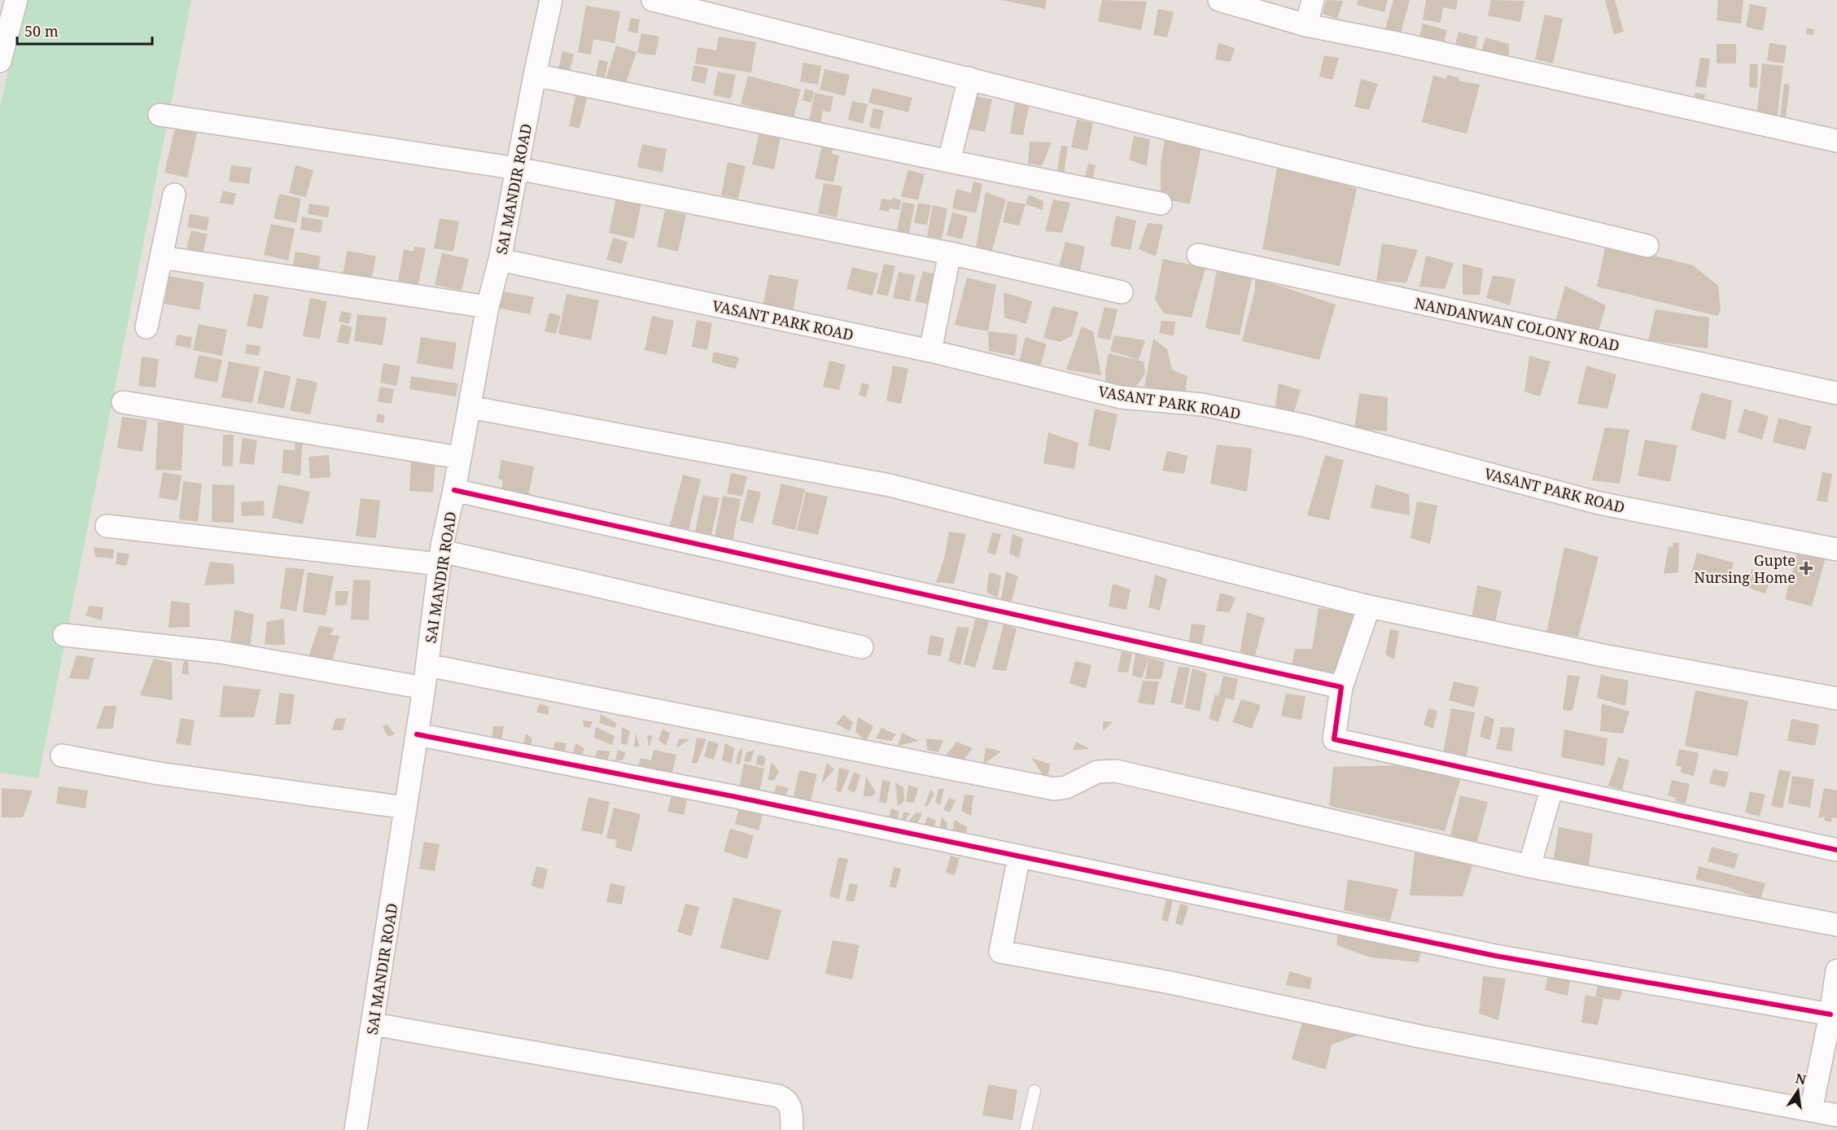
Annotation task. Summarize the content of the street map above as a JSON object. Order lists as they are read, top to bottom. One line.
{"streets":{"street":["SAI MANDIR ROAD","VASANT PARK ROAD","NANDANWAN COLONY ROAD"]},"crossings":[["SAI MANDIR ROAD","VASANT PARK ROAD"]],"places":{"health":["Gupte Nursing Home"]},"scale_bar":"50 m","north":"top"}
